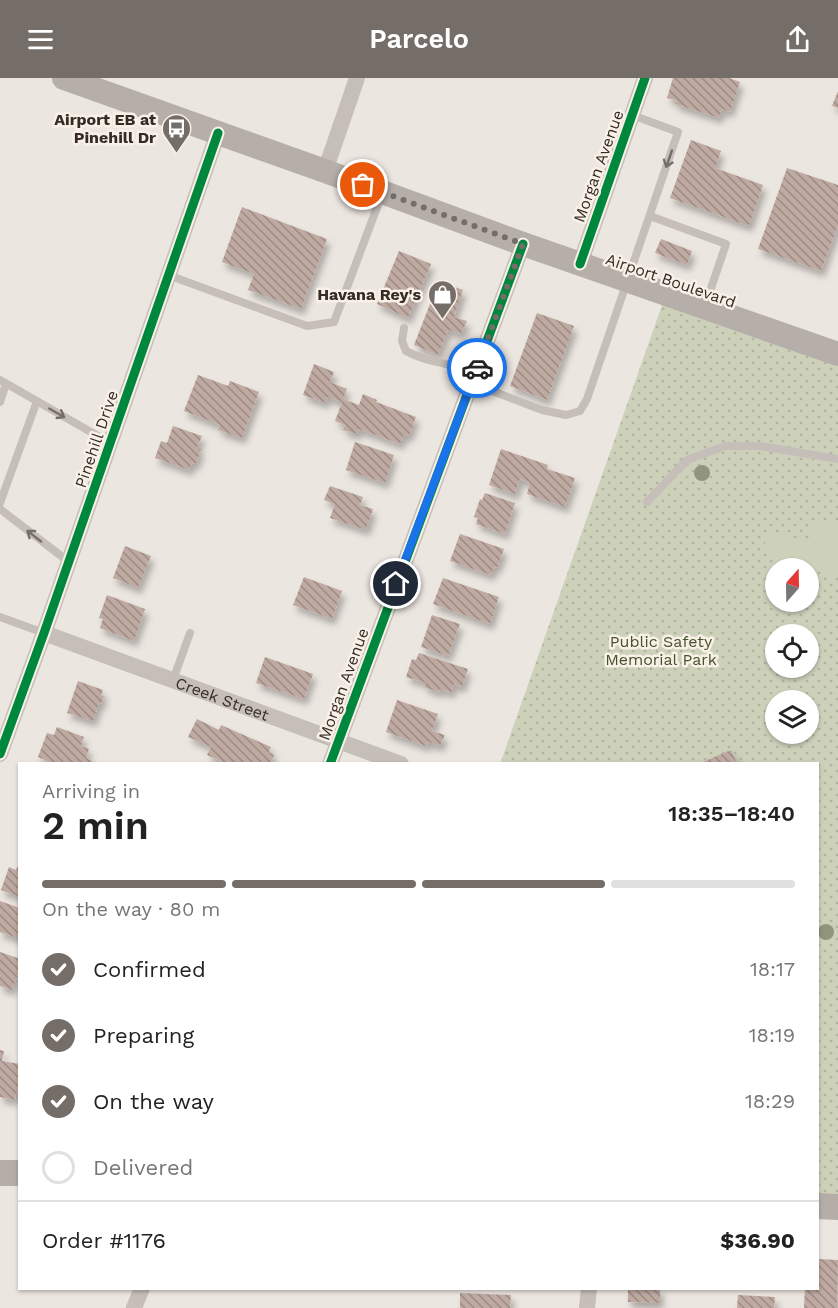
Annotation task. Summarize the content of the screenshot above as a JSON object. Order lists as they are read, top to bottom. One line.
{"streets":{"main road":["Airport Boulevard"],"street":["Morgan Avenue","Pinehill Drive","Creek Street"]},"crossings":[["Morgan Avenue","Airport Boulevard"],["Morgan Avenue","Creek Street"],["Airport Boulevard","Pinehill Drive"],["Pinehill Drive","Creek Street"]],"parks":["Public Safety Memorial Park"],"places":{"bus stop":["Airport EB at Pinehill Dr"],"shop":["Havana Rey's"]},"north":"top","page":{"header":"Parcelo","heading":["2 min","Arriving in","18:35–18:40"],"panel":["Order #1176","$36.90"],"bar":"On the way · 80 m","list":[["Confirmed","18:17"],["Preparing","18:19"],["On the way","18:29"],"Delivered"]}}
